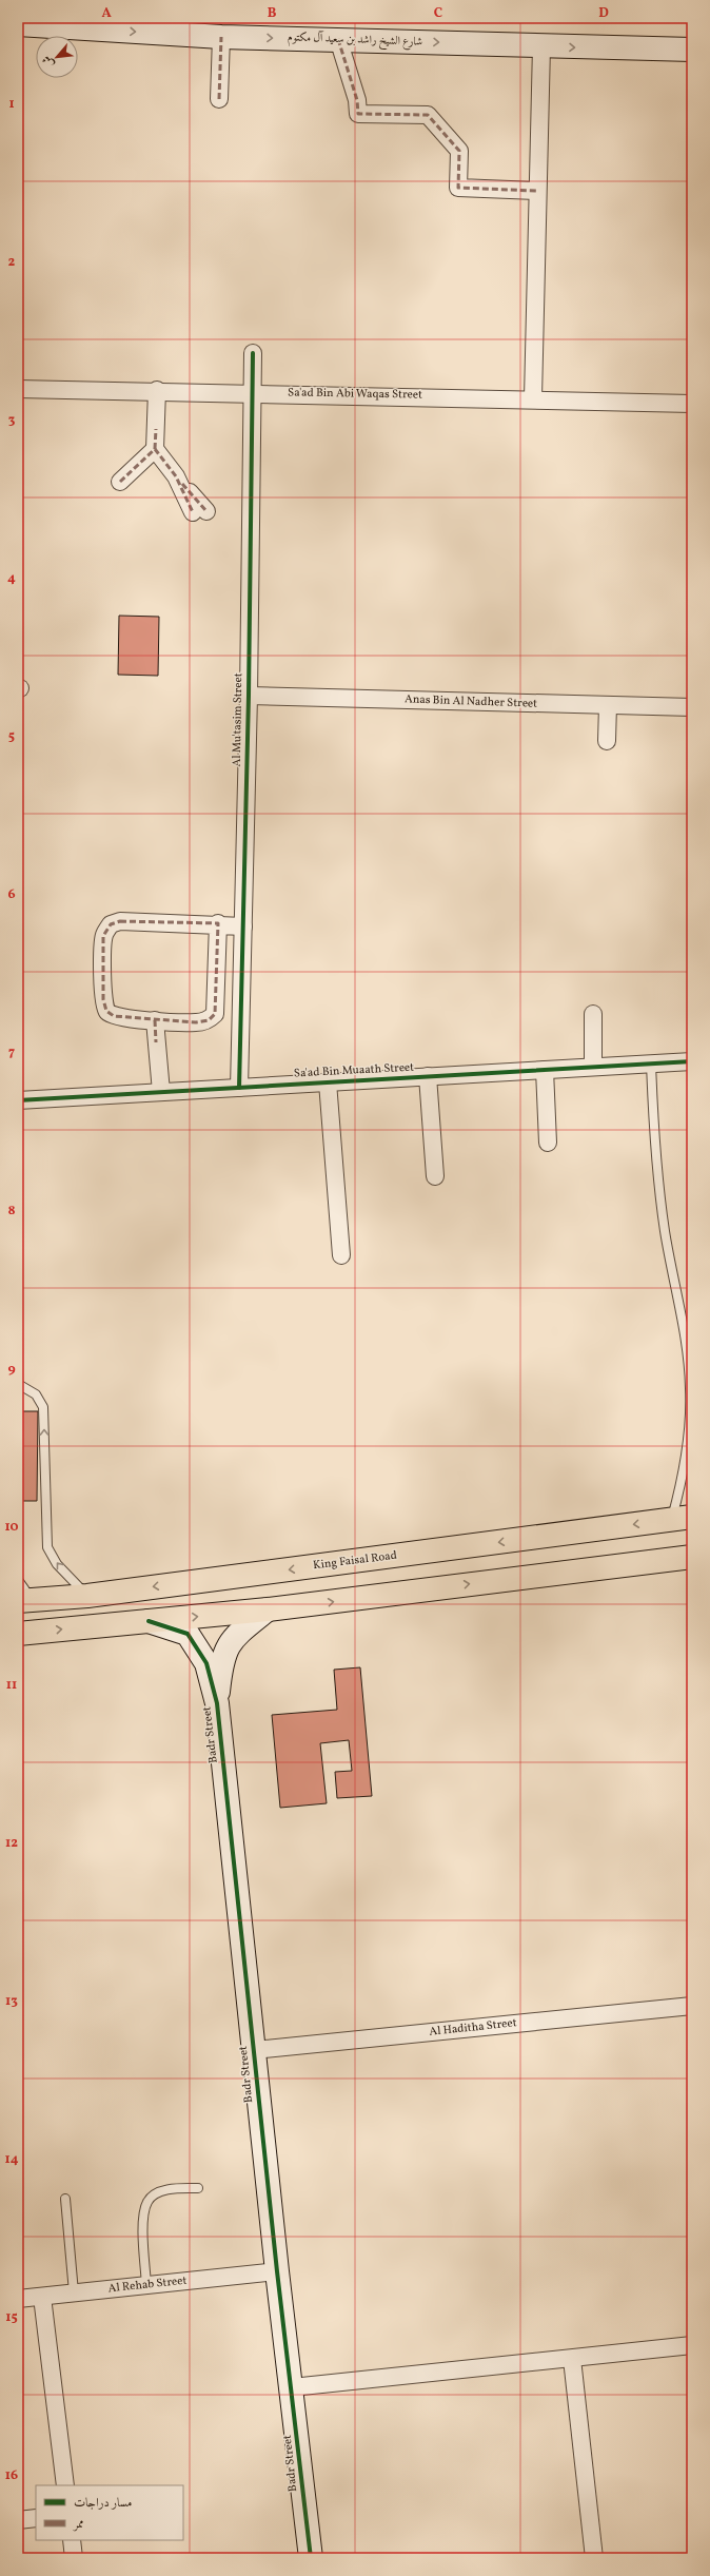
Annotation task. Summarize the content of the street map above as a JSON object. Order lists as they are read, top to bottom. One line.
{"streets":{"main road":["King Faisal Road"],"street":["شارع الشيخ راشد بن سعيد آل مكتوم","Sa'ad Bin Abi Waqas Street","Anas Bin Al Nadher Street","Al Mu'tasim Street","Sa'ad Bin Muaath Street","Badr Street","Al Haditha Street","Al Rehab Street"]},"crossings":[["Sa'ad Bin Abi Waqas Street","Al Mu'tasim Street"],["Anas Bin Al Nadher Street","Al Mu'tasim Street"],["Al Mu'tasim Street","Sa'ad Bin Muaath Street"],["Badr Street","Al Haditha Street"],["Badr Street","Al Rehab Street"]],"one_way":["شارع الشيخ راشد بن سعيد آل مكتوم"],"legend":["مسار دراجات","ممر"],"north":"bottom left","grid":{"columns":["A","B","C","D"],"rows":["1","2","3","4","5","6","7","8","9","10","11","12","13","14","15","16"]}}
